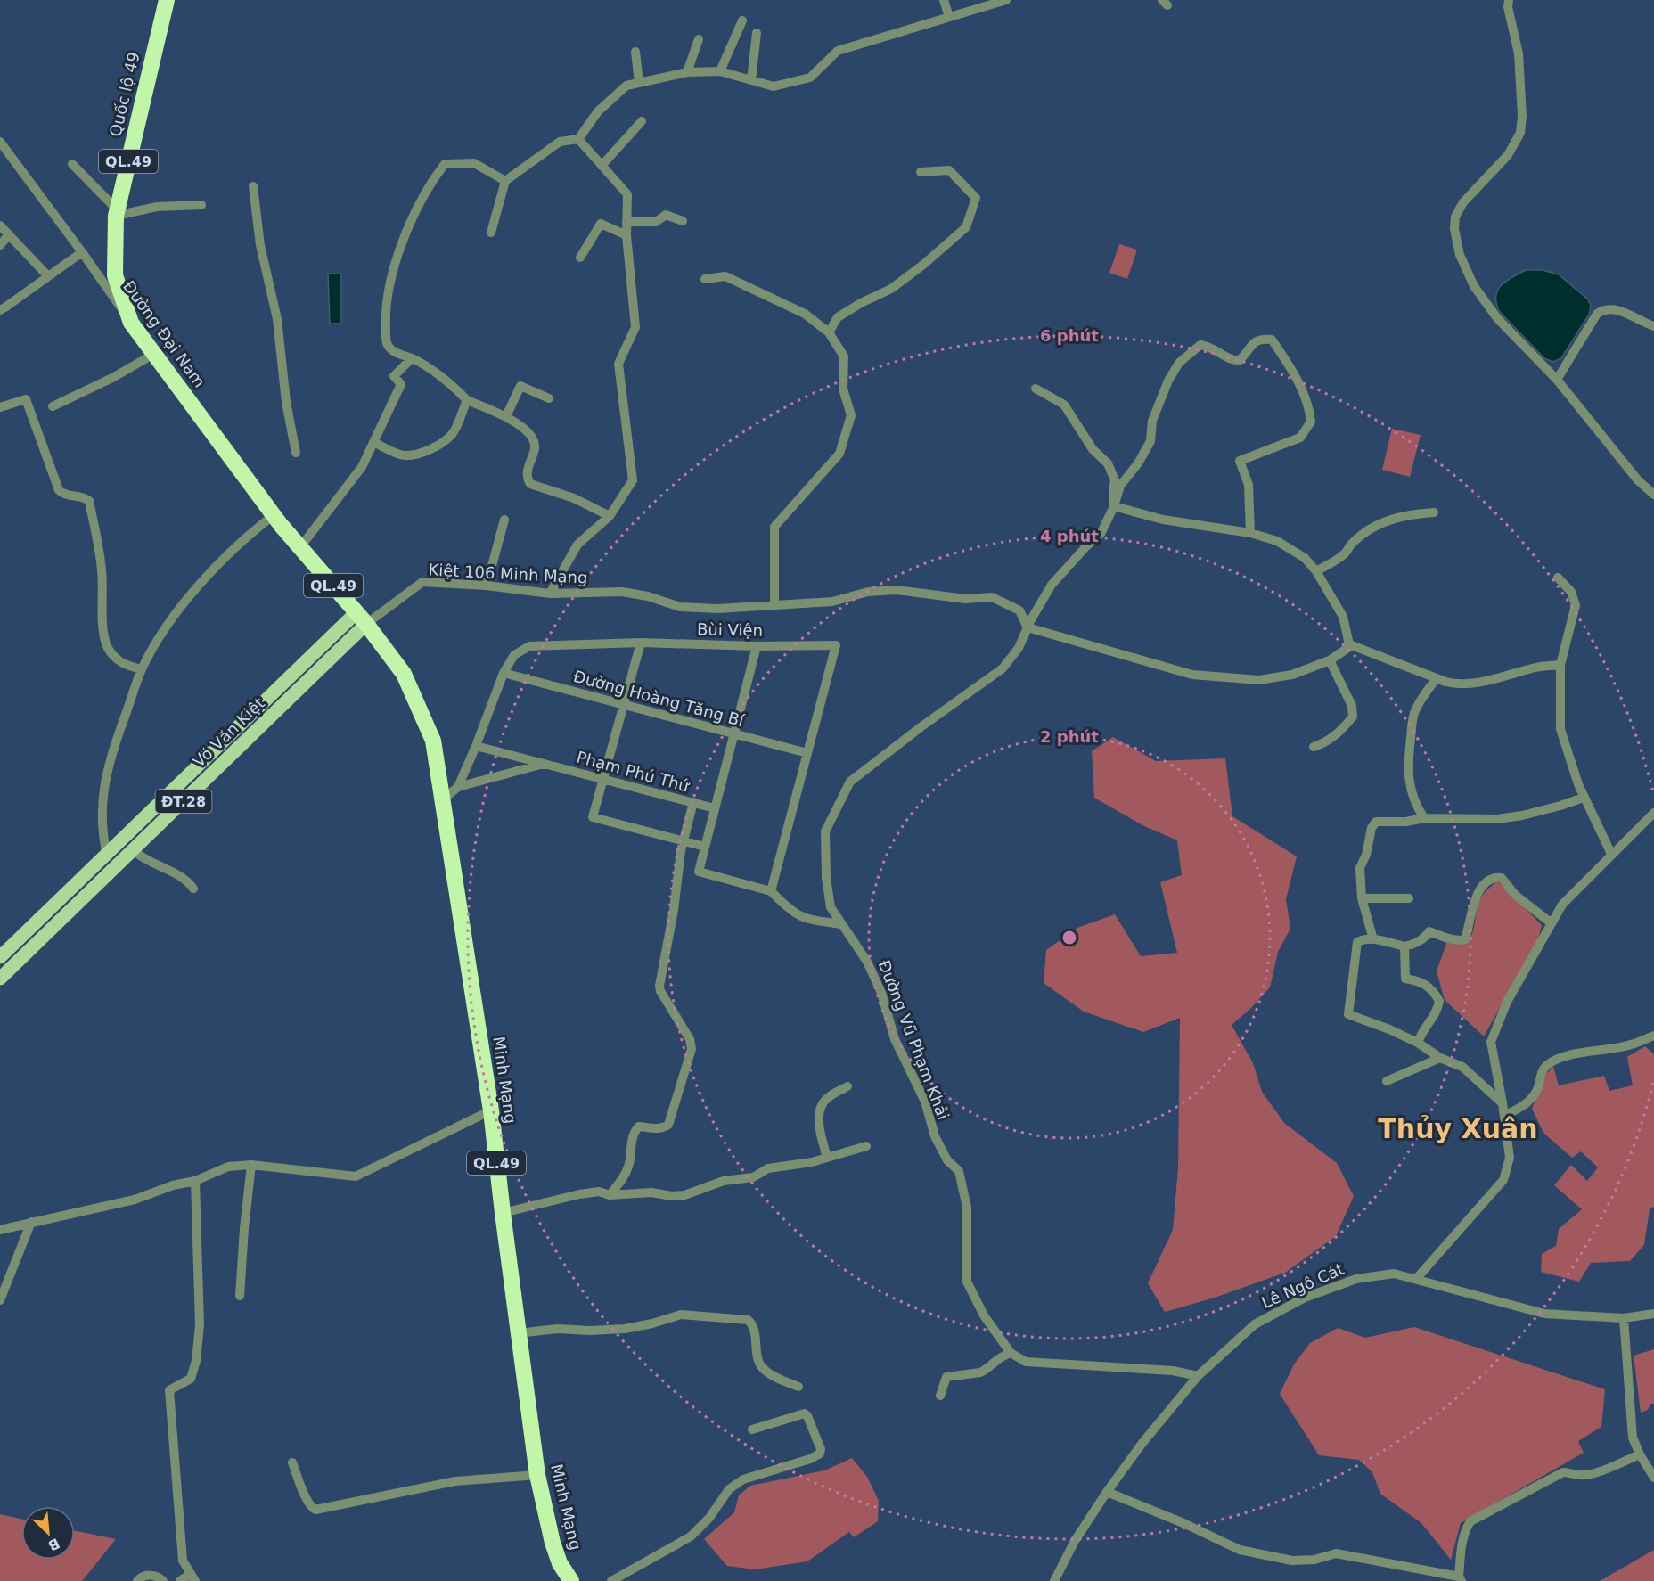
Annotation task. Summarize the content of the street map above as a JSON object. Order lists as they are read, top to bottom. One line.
{"streets":{"highway":["Quốc lộ 49","QL.49","Đường Đại Nam","Minh Mạng"],"main road":["Võ Văn Kiệt","ĐT.28"],"street":["Kiệt 106 Minh Mạng","Bùi Viện","Đường Hoàng Tăng Bí","Phạm Phú Thứ","Đường Vũ Phạm Khải","Lê Ngô Cát"]},"crossings":[["Quốc lộ 49","Đường Đại Nam"],["QL.49","Đường Đại Nam"],["QL.49","Kiệt 106 Minh Mạng"],["QL.49","Võ Văn Kiệt"],["QL.49","Minh Mạng"],["Kiệt 106 Minh Mạng","Võ Văn Kiệt"],["Kiệt 106 Minh Mạng","Đường Vũ Phạm Khải"],["Kiệt 106 Minh Mạng","Minh Mạng"],["Bùi Viện","Đường Hoàng Tăng Bí"],["Bùi Viện","Phạm Phú Thứ"],["Võ Văn Kiệt","Minh Mạng"],["Phạm Phú Thứ","Minh Mạng"]],"districts":["Thủy Xuân"],"north":"bottom right","rings":["6 phút","4 phút","2 phút"]}
